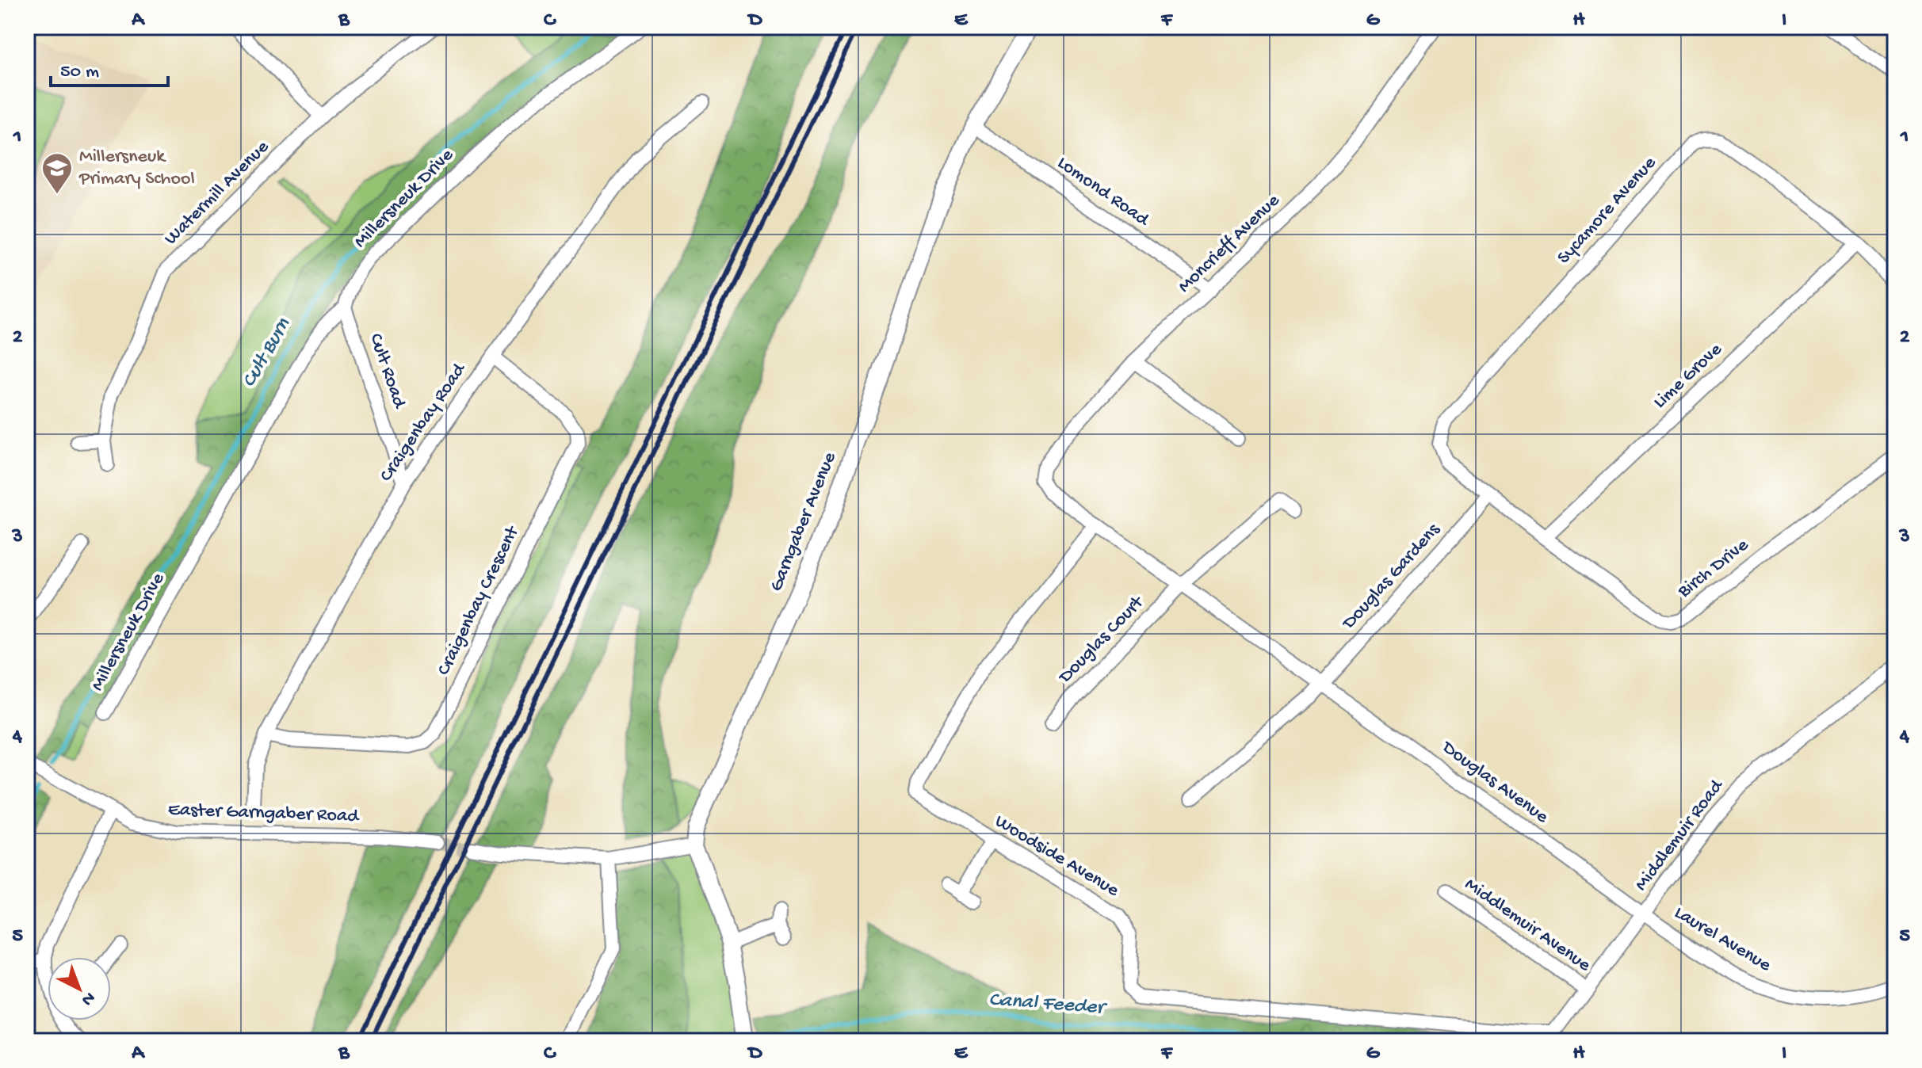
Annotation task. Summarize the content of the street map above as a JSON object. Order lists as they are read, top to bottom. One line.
{"streets":{"street":["Lomond Road","Watermill Avenue","Millersneuk Drive","Sycamore Avenue","Moncrieff Avenue","Cult Road","Lime Grove","Craigenbay Road","Garngaber Avenue","Birch Drive","Douglas Gardens","Craigenbay Crescent","Douglas Court","Douglas Avenue","Easter Garngaber Road","Middlemuir Road","Woodside Avenue","Middlemuir Avenue","Laurel Avenue"]},"crossings":[["Lomond Road","Moncrieff Avenue"],["Lomond Road","Garngaber Avenue"],["Millersneuk Drive","Cult Road"],["Sycamore Avenue","Lime Grove"],["Sycamore Avenue","Birch Drive"],["Sycamore Avenue","Douglas Gardens"],["Moncrieff Avenue","Douglas Avenue"],["Cult Road","Craigenbay Road"],["Lime Grove","Birch Drive"],["Craigenbay Road","Craigenbay Crescent"],["Birch Drive","Douglas Gardens"],["Douglas Gardens","Douglas Avenue"],["Douglas Court","Douglas Avenue"],["Douglas Avenue","Middlemuir Road"],["Douglas Avenue","Woodside Avenue"],["Douglas Avenue","Laurel Avenue"],["Middlemuir Road","Woodside Avenue"],["Middlemuir Road","Middlemuir Avenue"],["Middlemuir Road","Laurel Avenue"]],"water":["Cult Burn","Canal Feeder"],"places":{"school or university":["Millersneuk Primary School"]},"scale_bar":"50 m","north":"bottom right","grid":{"columns":["A","B","C","D","E","F","G","H","I"],"rows":["1","2","3","4","5"]}}
